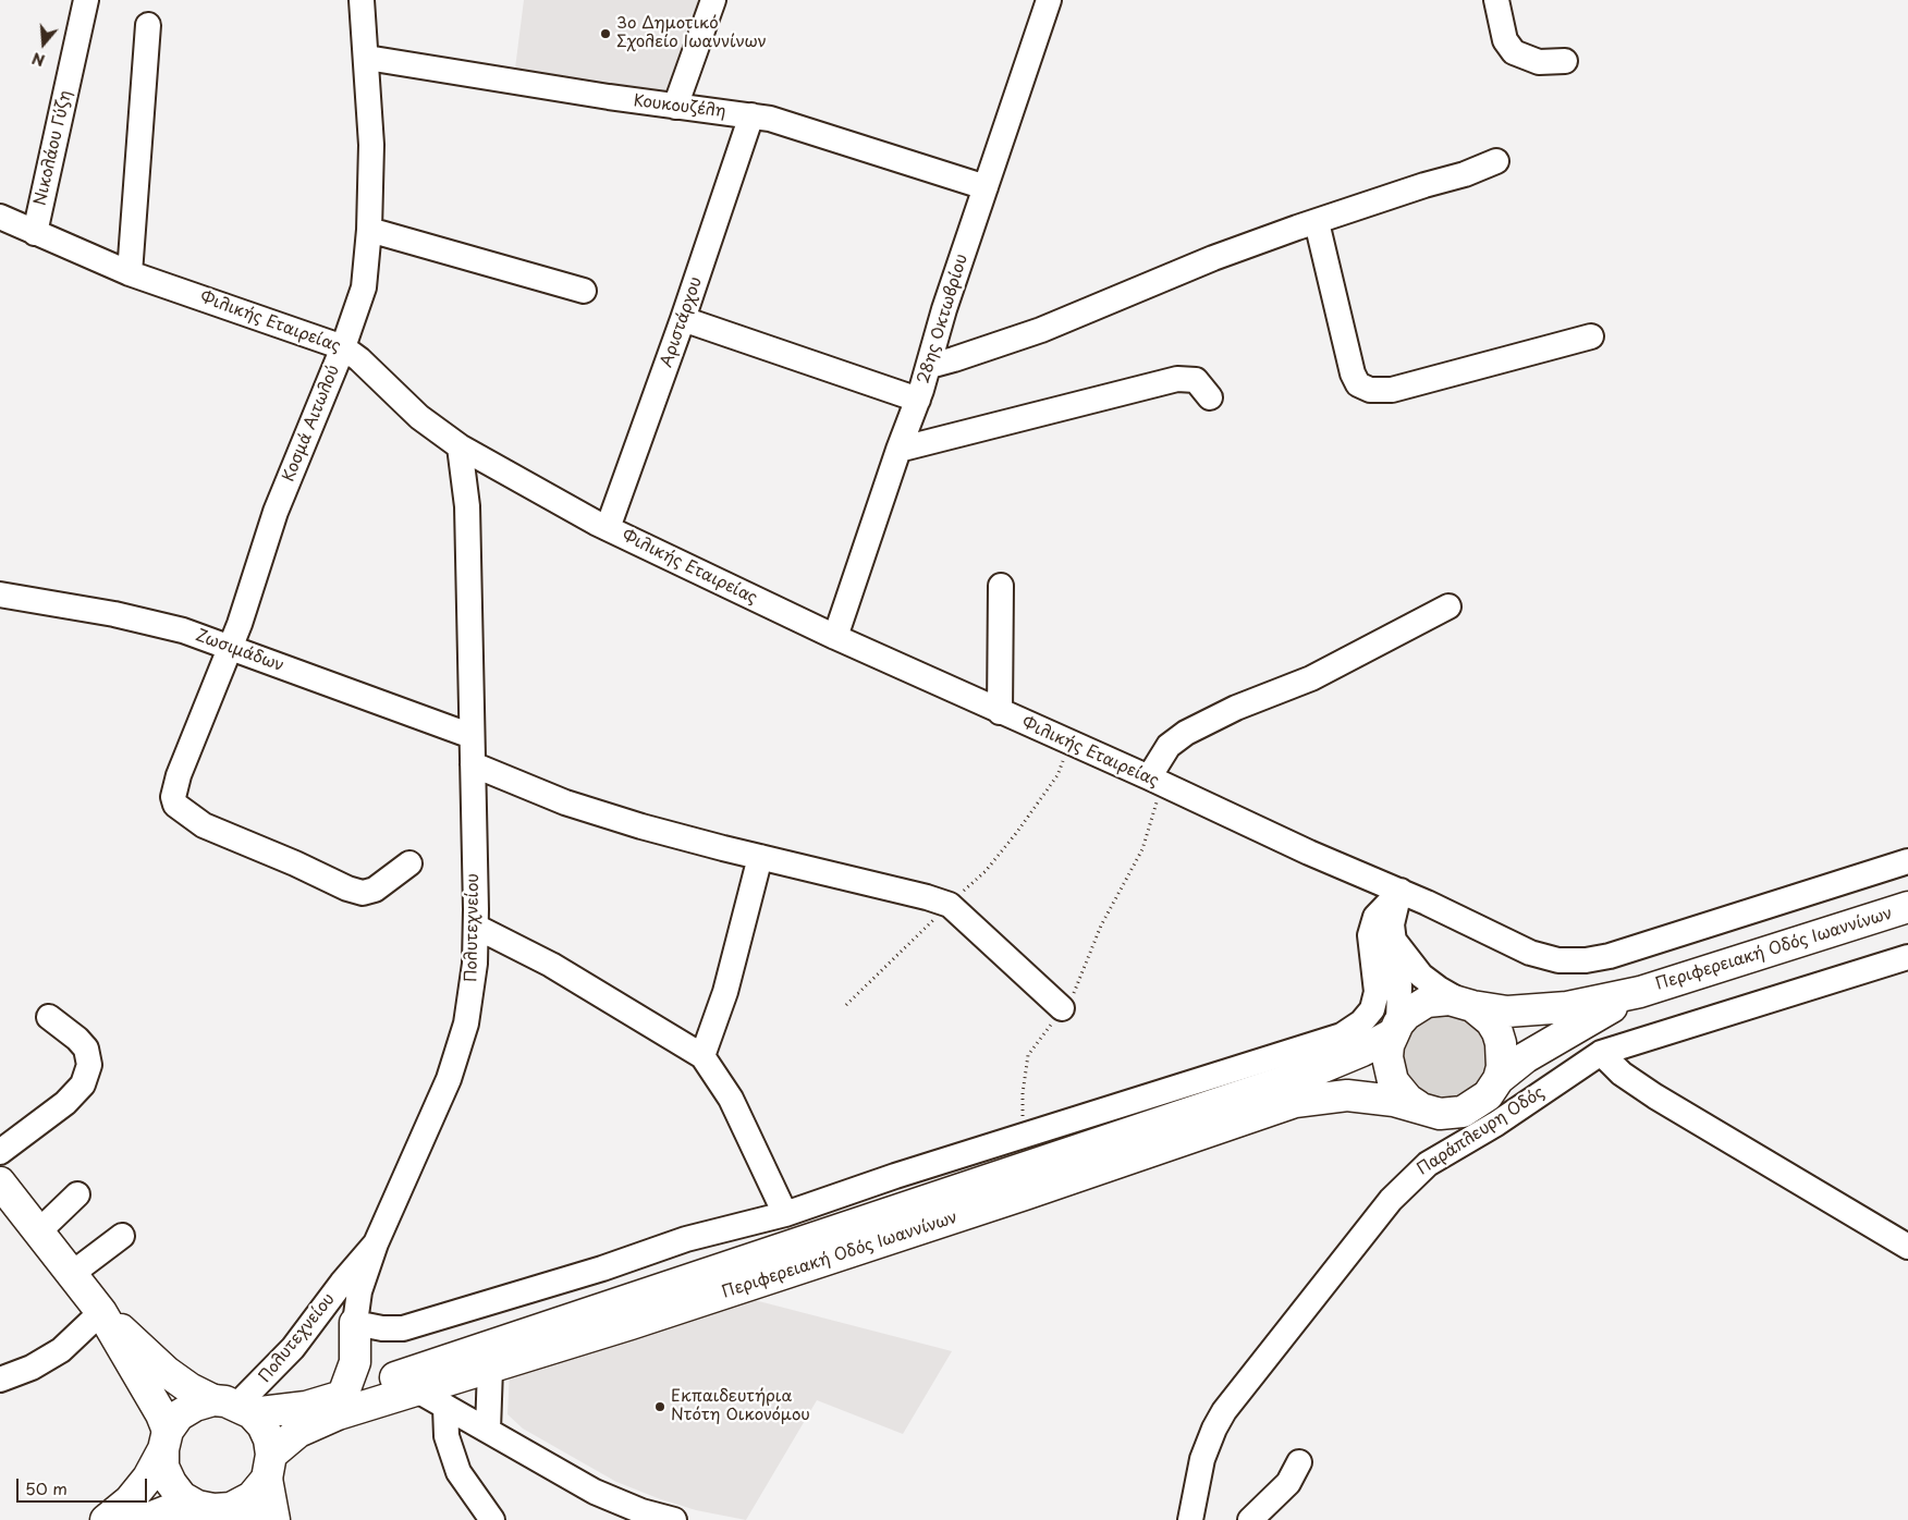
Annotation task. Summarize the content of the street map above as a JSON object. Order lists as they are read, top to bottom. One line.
{"streets":{"main road":["Περιφερειακή Οδός Ιωαννίνων"],"street":["Κουκουζέλη","Νικολάου Γύζη","28ης Οκτωβρίου","Φιλικής Εταιρείας","Αριστάρχου","Κοσμά Αιτωλού","Ζωσιμάδων","Πολυτεχνείου","Παράπλευρη Οδός"]},"crossings":[["Κουκουζέλη","28ης Οκτωβρίου"],["Κουκουζέλη","Αριστάρχου"],["Κουκουζέλη","Κοσμά Αιτωλού"],["Νικολάου Γύζη","Φιλικής Εταιρείας"],["28ης Οκτωβρίου","Φιλικής Εταιρείας"],["Φιλικής Εταιρείας","Αριστάρχου"],["Φιλικής Εταιρείας","Κοσμά Αιτωλού"],["Φιλικής Εταιρείας","Πολυτεχνείου"],["Κοσμά Αιτωλού","Ζωσιμάδων"],["Ζωσιμάδων","Πολυτεχνείου"],["Πολυτεχνείου","Περιφερειακή Οδός Ιωαννίνων"],["Περιφερειακή Οδός Ιωαννίνων","Παράπλευρη Οδός"]],"places":["3ο Δημοτικό Σχολείο Ιωαννίνων","Εκπαιδευτήρια Ντότη Οικονόμου"],"scale_bar":"50 m","north":"bottom"}
